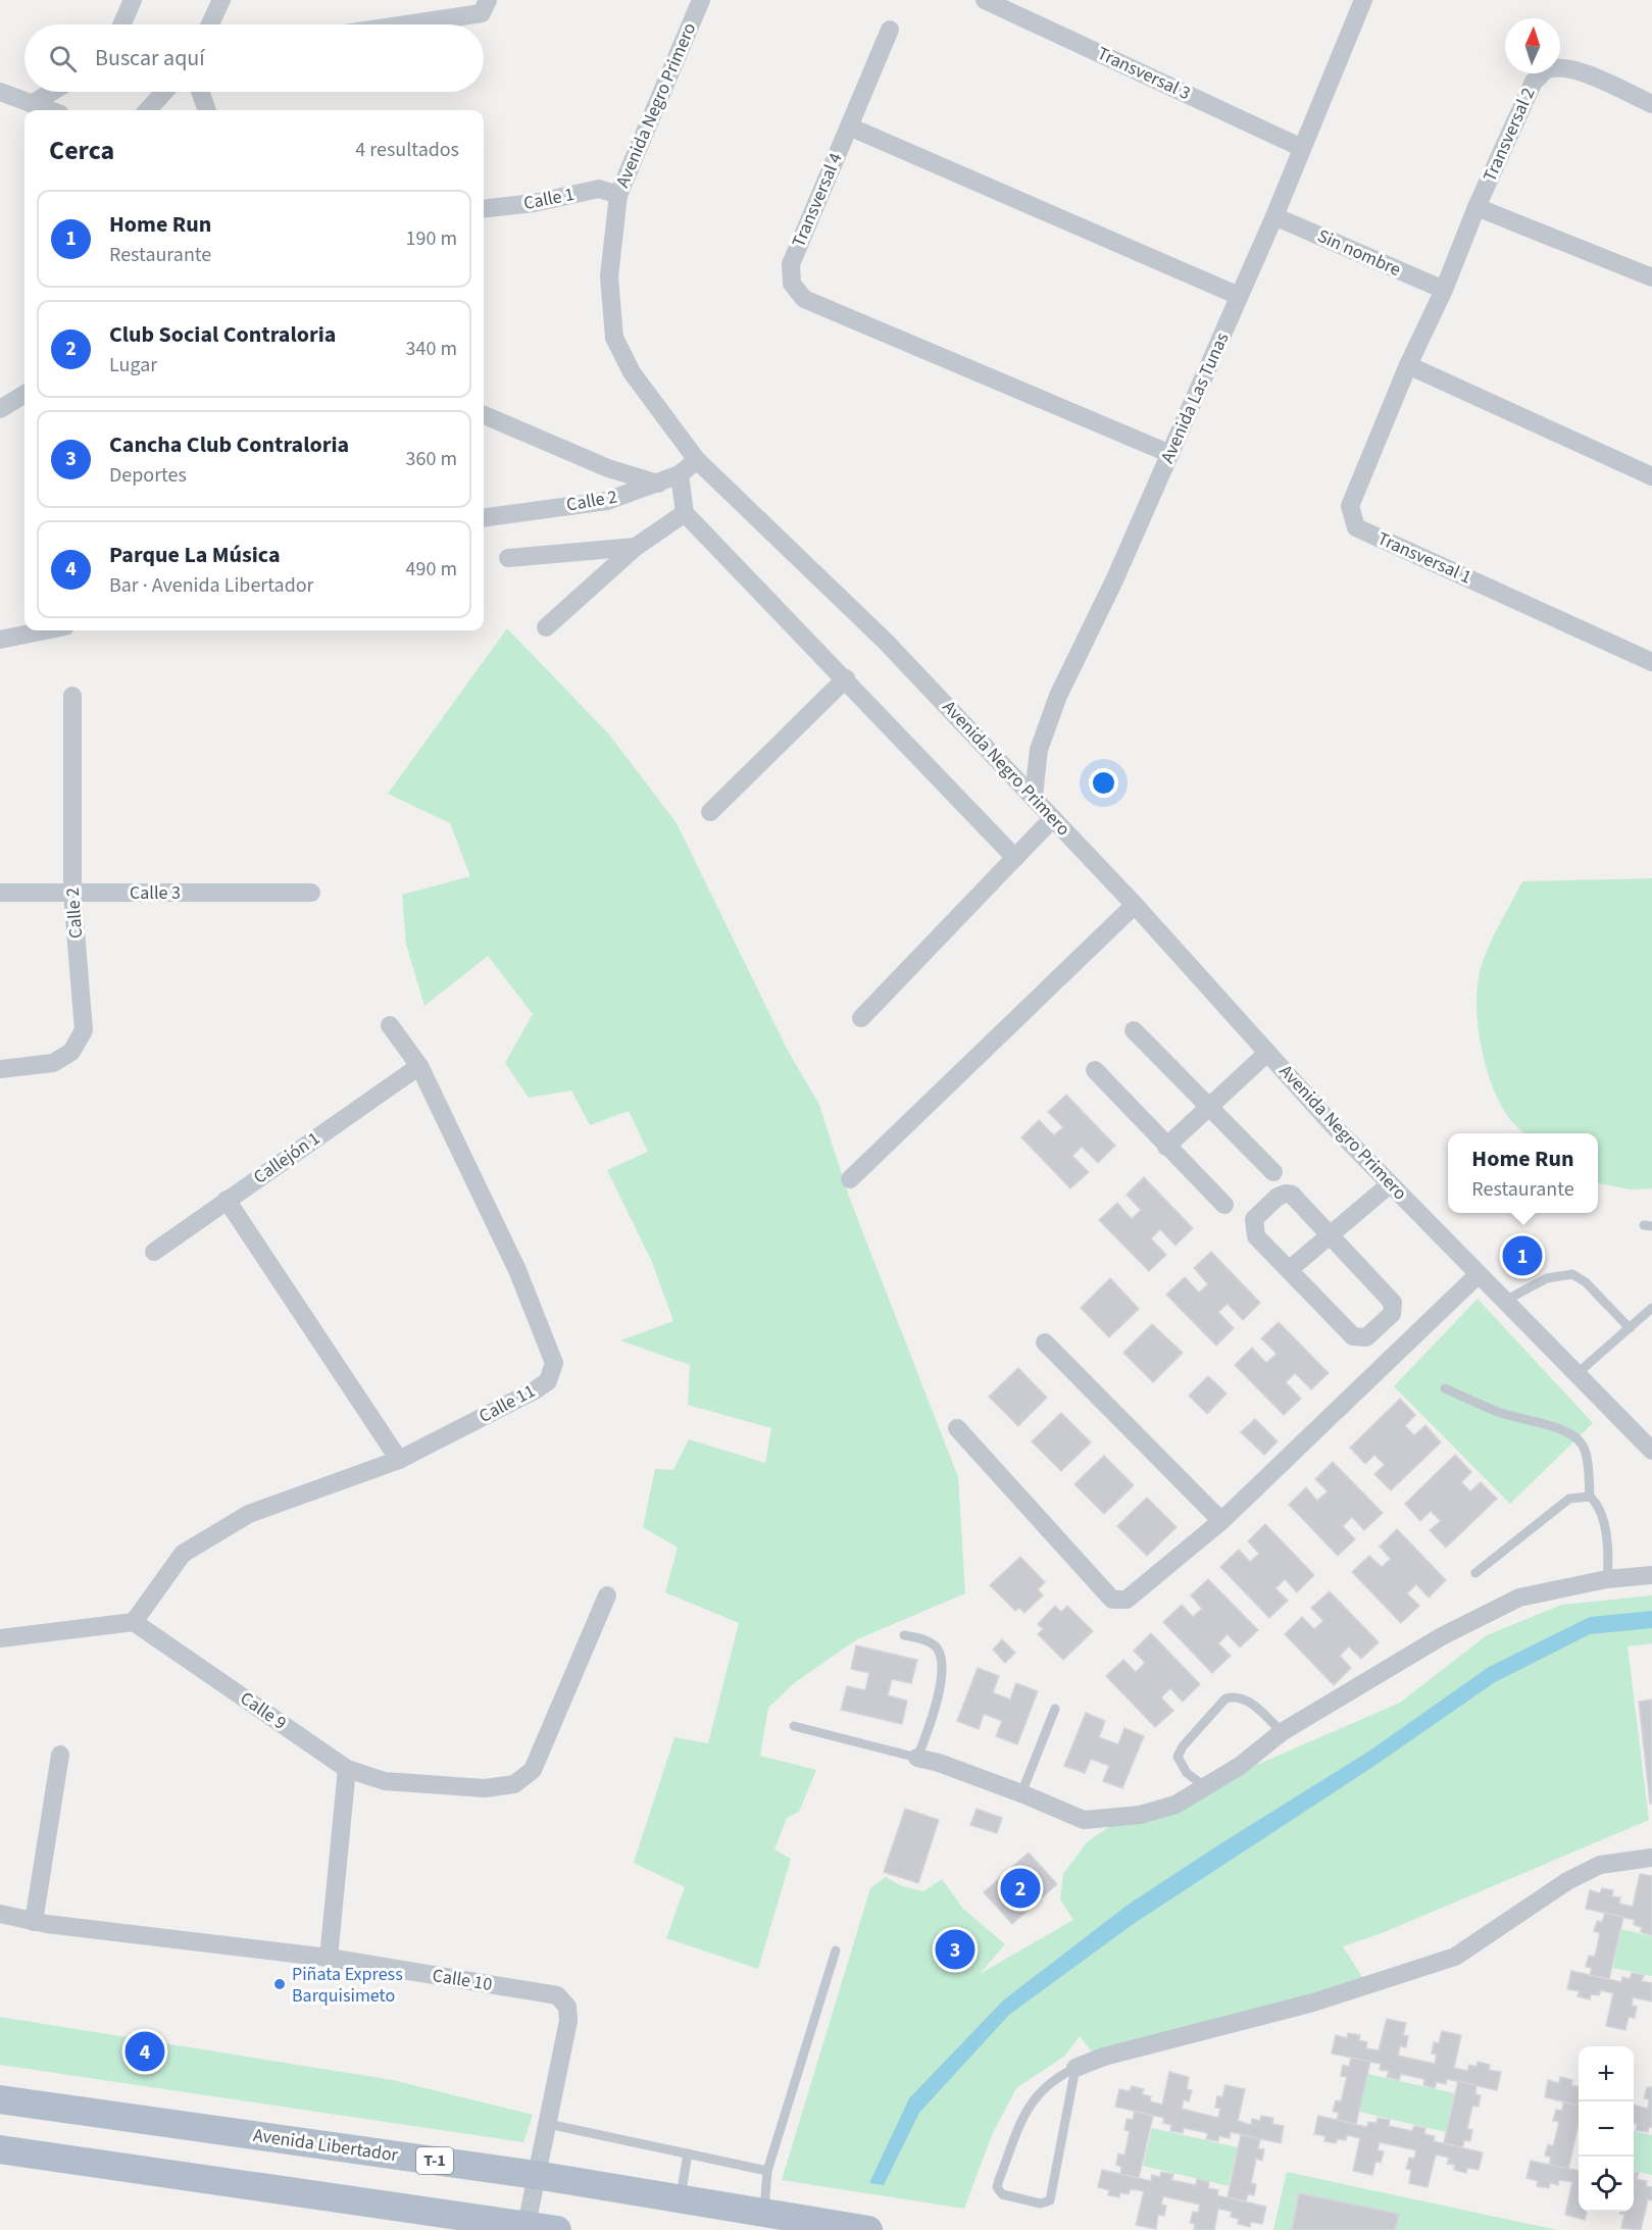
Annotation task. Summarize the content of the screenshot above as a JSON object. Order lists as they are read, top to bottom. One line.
{"streets":{"main road":["Avenida Libertador","T-1"],"street":["Transversal 3","Avenida Negro Primero","Transversal 2","Calle 1","Transversal 4","Sin nombre","Avenida Las Tunas","Calle 2","Transversal 1","Calle 3","Callejón 1","Calle 11","Calle 9","Calle 10"]},"crossings":[["Transversal 3","Avenida Las Tunas"],["Avenida Negro Primero","Calle 1"],["Avenida Negro Primero","Avenida Las Tunas"],["Avenida Negro Primero","Calle 2"],["Transversal 2","Sin nombre"],["Transversal 2","Transversal 1"],["Transversal 4","Avenida Las Tunas"],["Sin nombre","Avenida Las Tunas"],["Sin nombre","Transversal 1"],["Calle 2","Calle 3"],["Callejón 1","Calle 11"],["Calle 11","Calle 9"],["Calle 10","Avenida Libertador"]],"places":["Piñata Express Barquisimeto"],"north":"top","page":{"search":"Buscar aquí","heading":["Cerca","4 resultados"],"list":[{"mark":"1","name":"Home Run","note":"Restaurante","value":"190 m"},{"mark":"2","name":"Club Social Contraloria","note":"Lugar","value":"340 m"},{"mark":"3","name":"Cancha Club Contraloria","note":"Deportes","value":"360 m"},{"mark":"4","name":"Parque La Música","note":"Bar · Avenida Libertador","value":"490 m"}],"popup":["Home Run","Restaurante"],"pins":["1","2","3","4"],"map_buttons":["+","−"]}}
